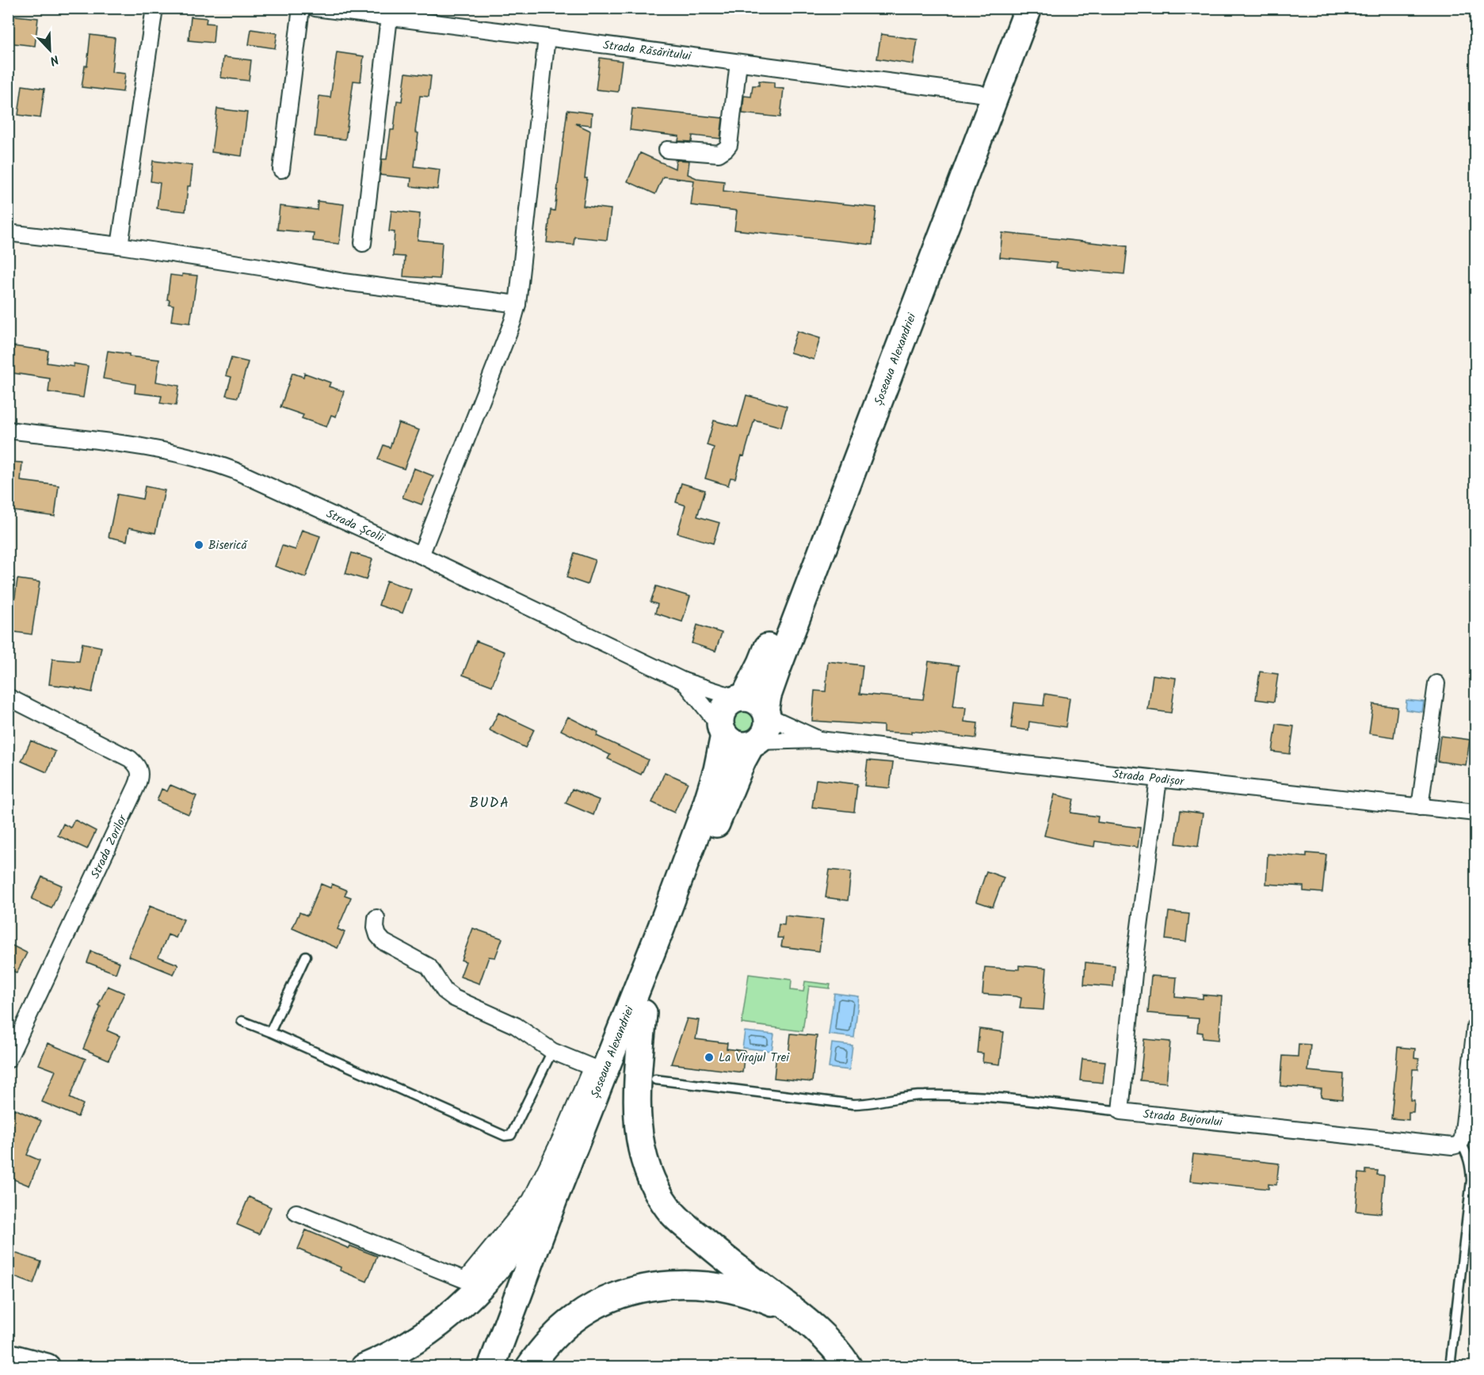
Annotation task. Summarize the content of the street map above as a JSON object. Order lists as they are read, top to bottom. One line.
{"streets":{"highway":["Șoseaua Alexandriei"],"street":["Strada Răsăritului","Strada Școlii","Strada Podișor","Strada Zorilor","Strada Bujorului"]},"crossings":[["Strada Răsăritului","Șoseaua Alexandriei"],["Șoseaua Alexandriei","Strada Școlii"],["Șoseaua Alexandriei","Strada Podișor"],["Strada Școlii","Strada Podișor"]],"districts":["BUDA"],"places":["Biserică","La Virajul Trei"],"north":"bottom right"}
